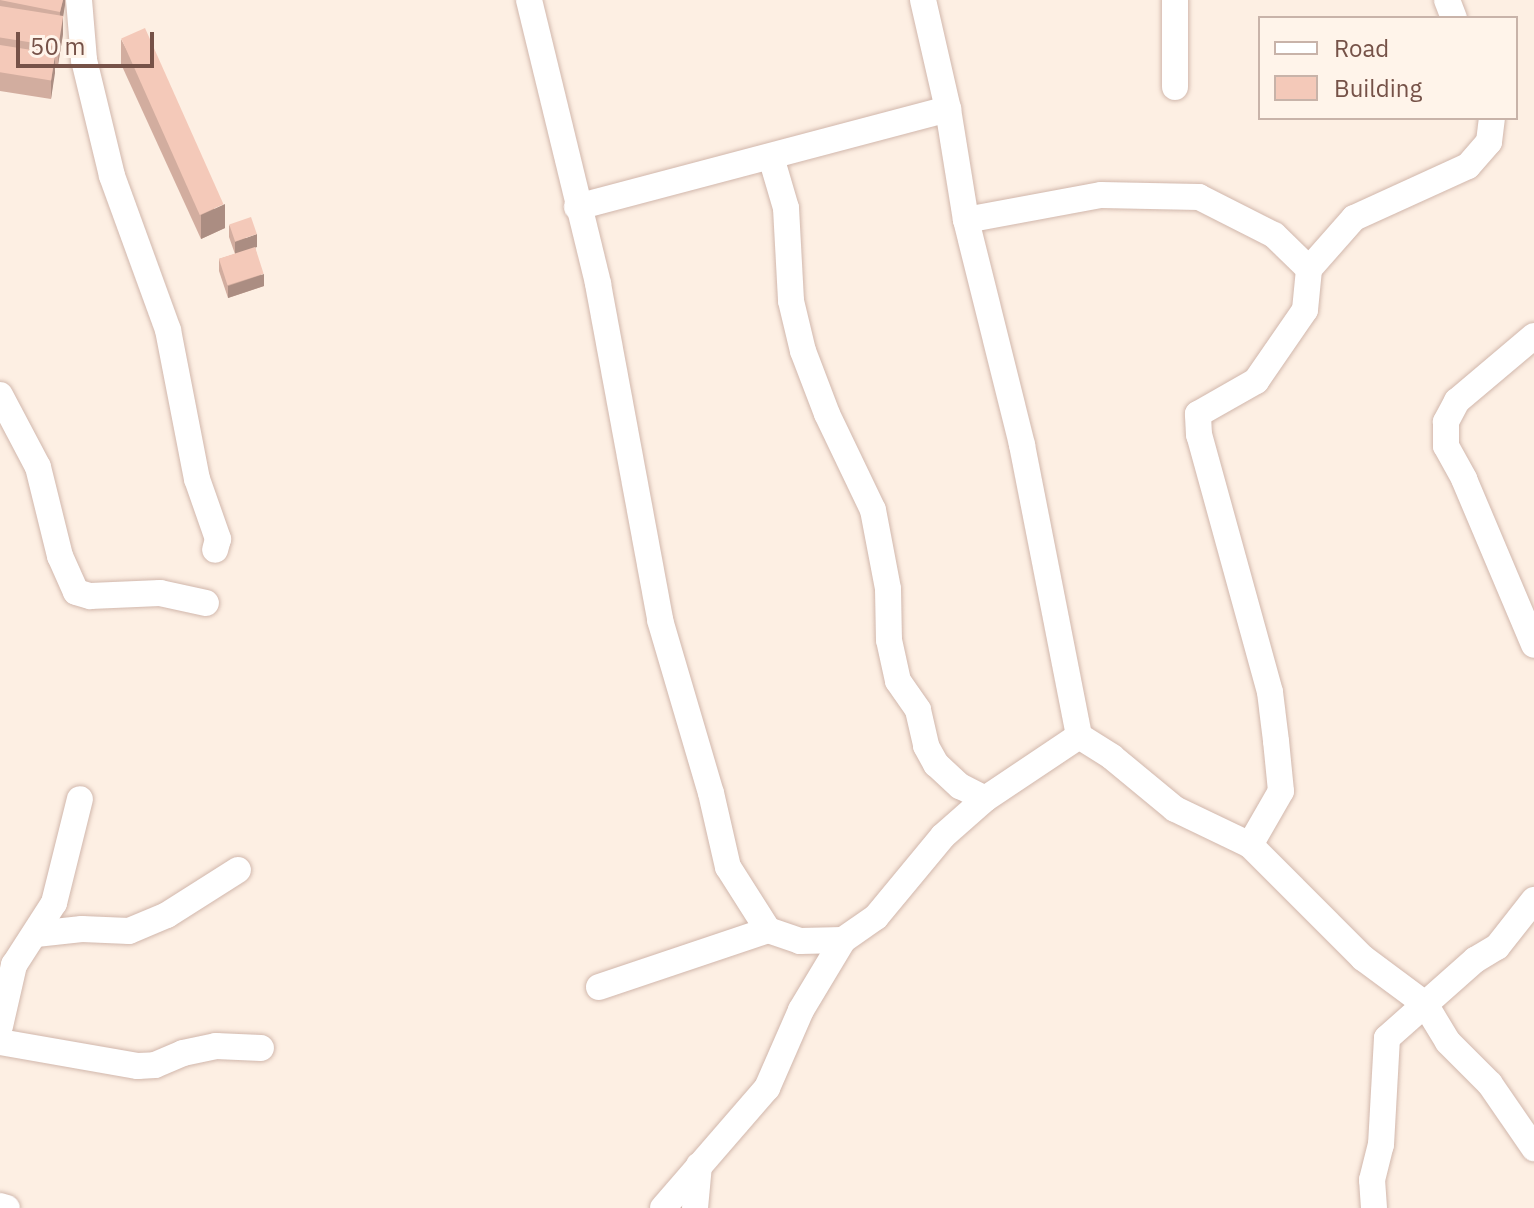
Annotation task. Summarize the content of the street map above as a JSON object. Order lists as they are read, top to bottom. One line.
{"legend":["Road","Building"],"scale_bar":"50 m"}
